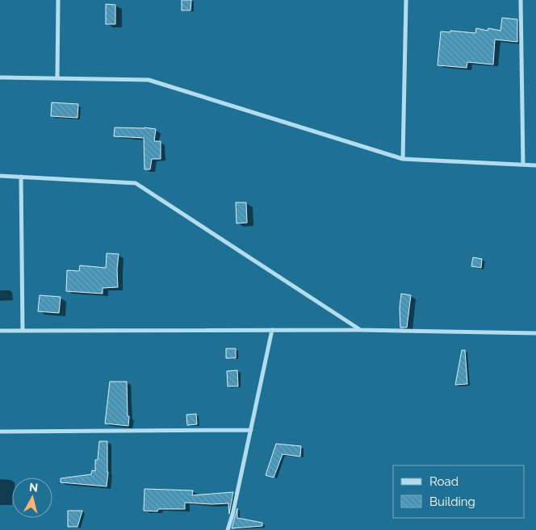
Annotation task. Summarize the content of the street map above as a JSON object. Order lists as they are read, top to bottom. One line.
{"legend":["Road","Building"],"north":"top"}
